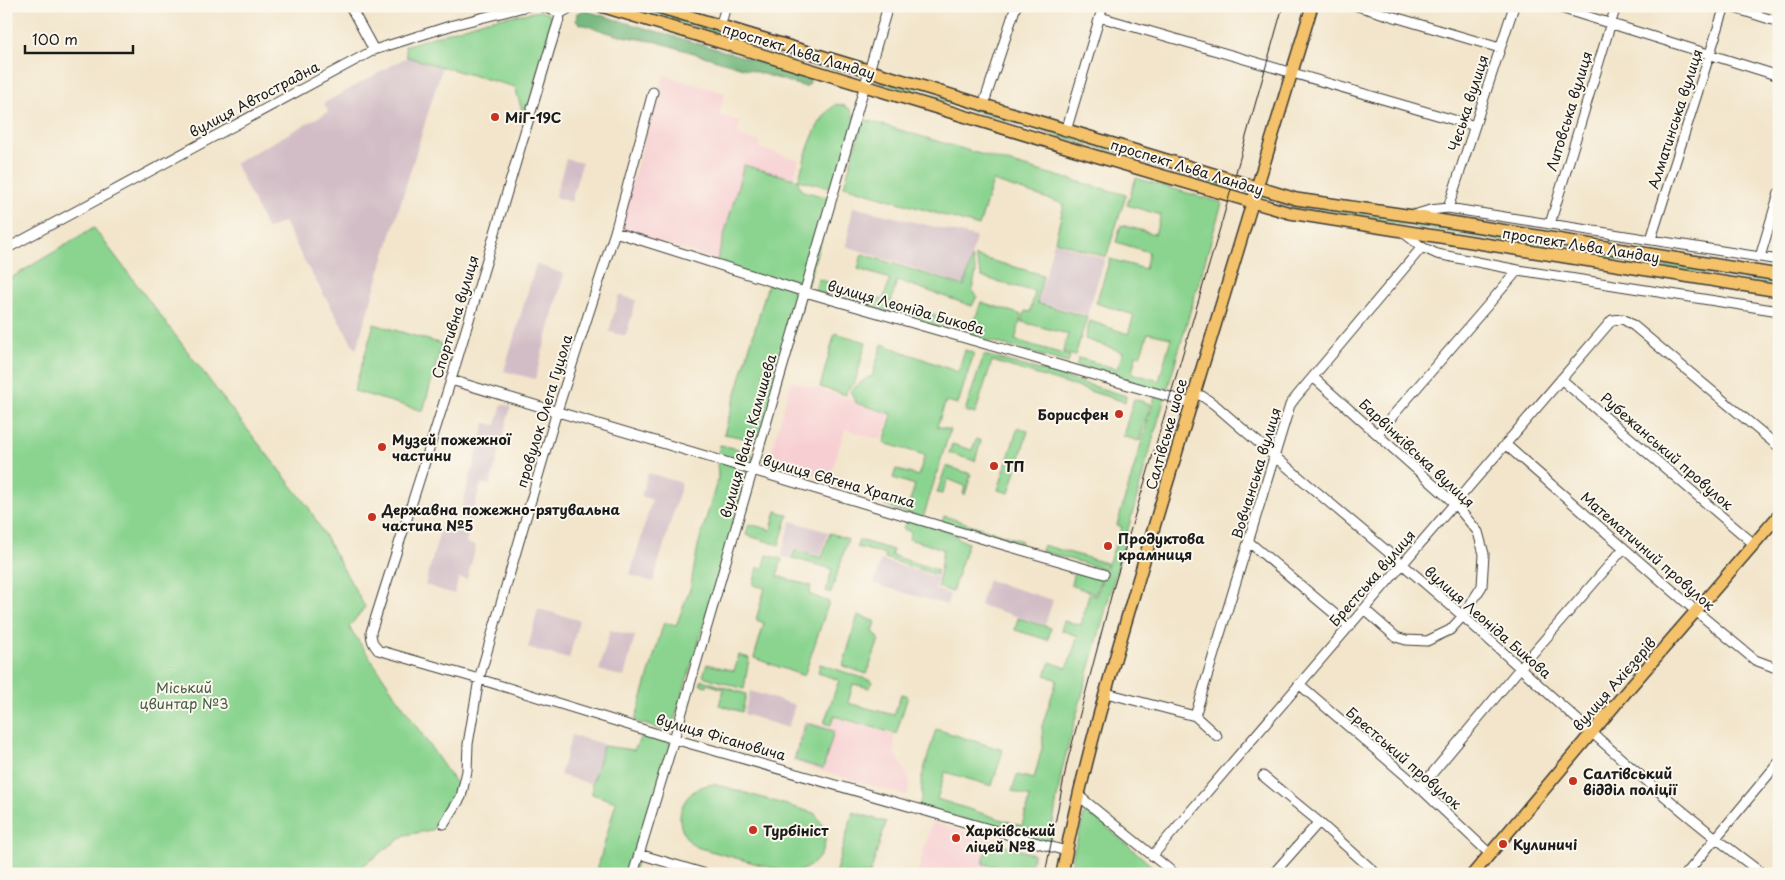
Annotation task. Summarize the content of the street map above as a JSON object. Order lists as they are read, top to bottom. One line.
{"streets":{"main road":["проспект Льва Ландау","Салтівське шосе","вулиця Ахієзерів"],"street":["вулиця Автострадна","Чеська вулиця","Литовська вулиця","Алматинська вулиця","вулиця Леоніда Бикова","Спортивна вулиця","провулок Олега Гуцола","вулиця Івана Камишева","Рубежанський провулок","Барвінківська вулиця","Вовчанська вулиця","вулиця Євгена Храпка","Математичний провулок","Брестська вулиця","вулиця Фісановича","Брестський провулок"]},"crossings":[["проспект Льва Ландау","Салтівське шосе"],["проспект Льва Ландау","вулиця Івана Камишева"],["вулиця Леоніда Бикова","провулок Олега Гуцола"],["вулиця Леоніда Бикова","Салтівське шосе"],["вулиця Леоніда Бикова","вулиця Івана Камишева"],["вулиця Леоніда Бикова","Барвінківська вулиця"],["вулиця Леоніда Бикова","Вовчанська вулиця"],["вулиця Леоніда Бикова","Брестська вулиця"],["вулиця Леоніда Бикова","вулиця Ахієзерів"],["Спортивна вулиця","вулиця Євгена Храпка"],["Спортивна вулиця","вулиця Фісановича"],["провулок Олега Гуцола","вулиця Євгена Храпка"],["провулок Олега Гуцола","вулиця Фісановича"],["Салтівське шосе","вулиця Фісановича"],["вулиця Івана Камишева","вулиця Євгена Храпка"],["вулиця Івана Камишева","вулиця Фісановича"],["Рубежанський провулок","Брестська вулиця"],["Рубежанський провулок","вулиця Ахієзерів"],["Барвінківська вулиця","Вовчанська вулиця"],["Барвінківська вулиця","Брестська вулиця"],["Математичний провулок","Брестська вулиця"],["Математичний провулок","вулиця Ахієзерів"],["Брестська вулиця","Брестський провулок"],["вулиця Ахієзерів","Брестський провулок"]],"parks":["Міський цвинтар №3"],"places":["МіГ-19С","Борисфен","Музей пожежної частини","ТП","Державна пожежно-рятувальна частина №5","Продуктова крамниця","Салтівський відділ поліції","Турбініст","Харківський ліцей №8","Кулиничі"],"scale_bar":"100 m"}
